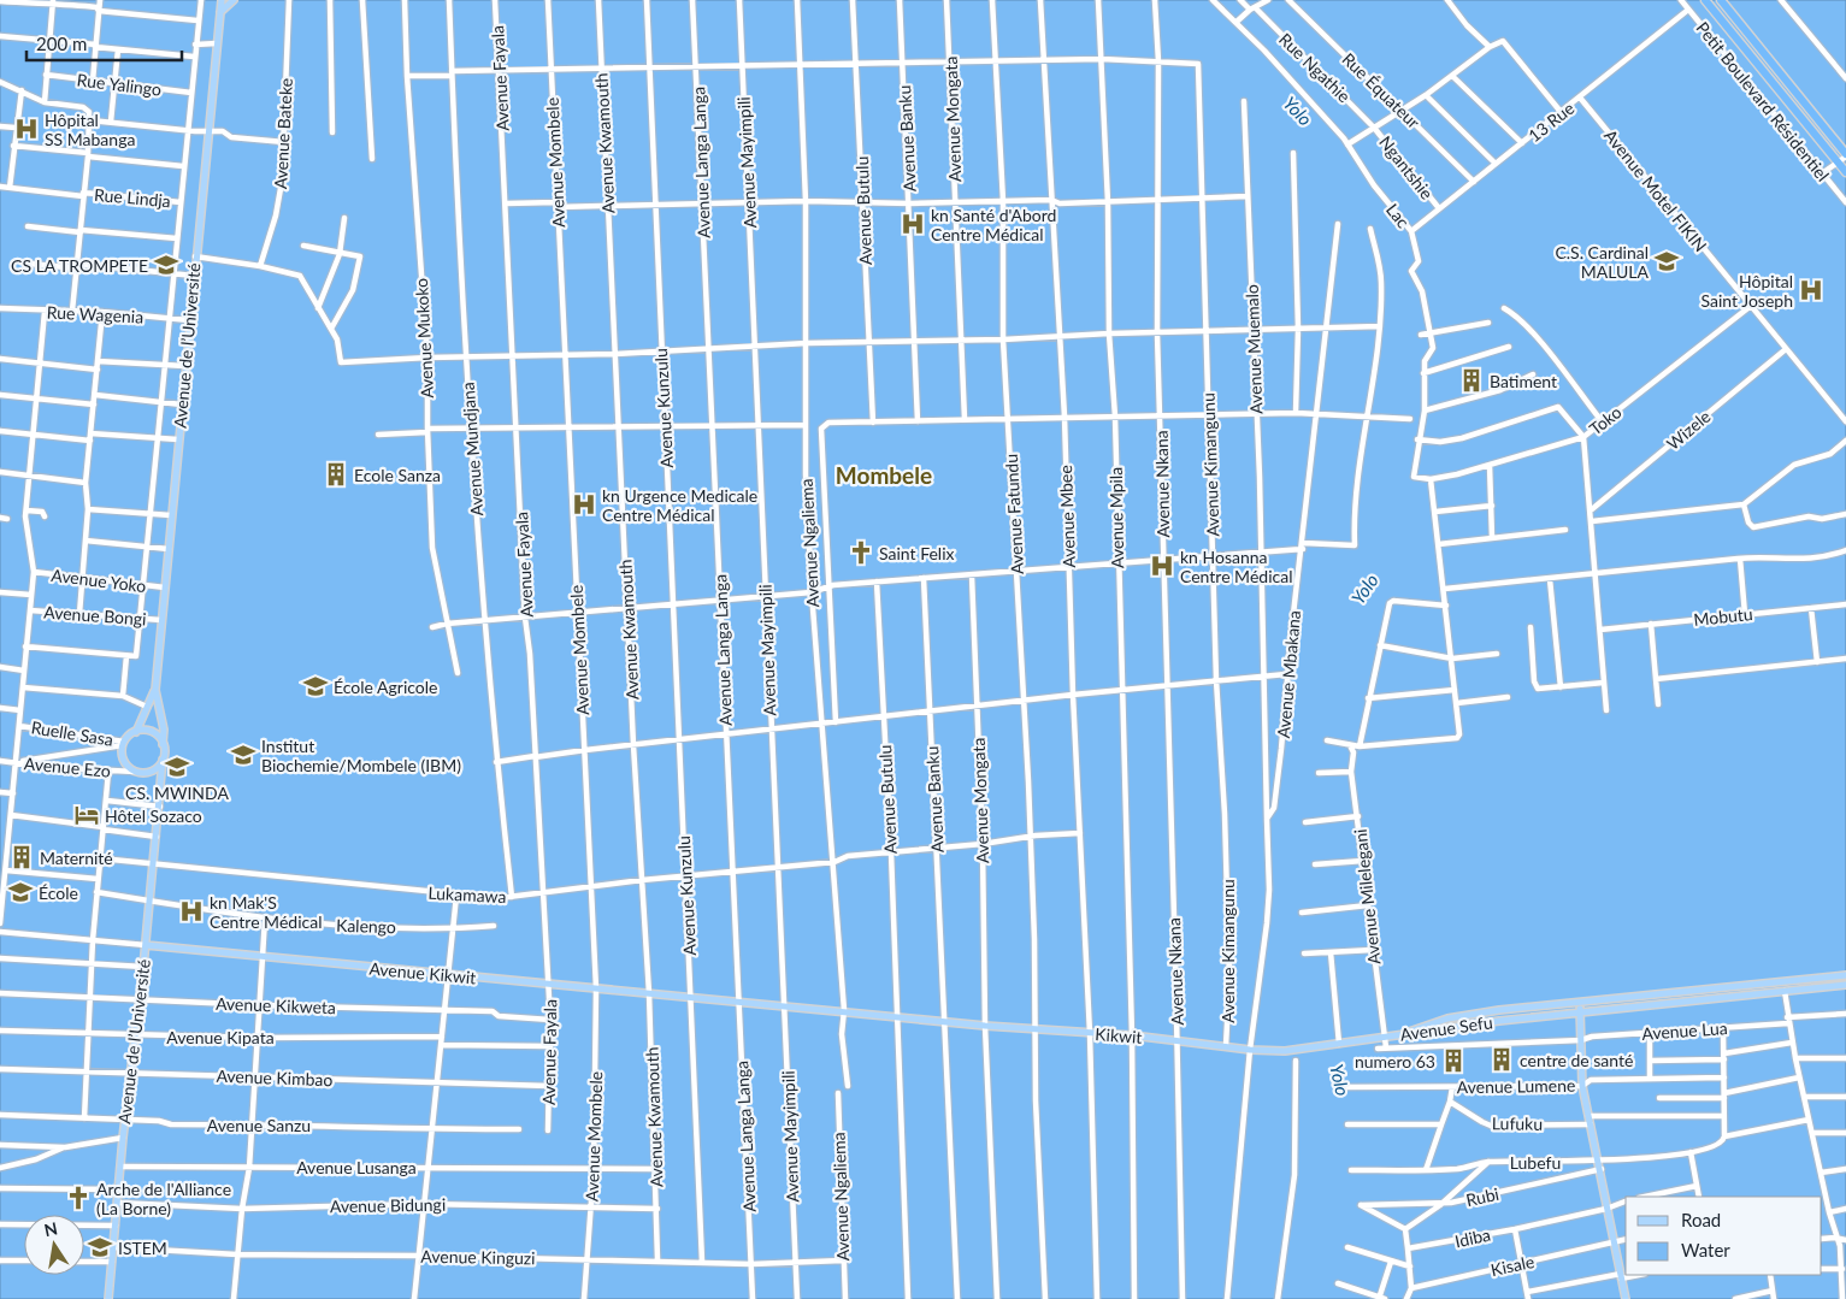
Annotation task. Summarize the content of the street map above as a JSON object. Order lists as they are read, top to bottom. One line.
{"streets":{"main road":["Avenue de l’Université","Avenue Kikwit","Avenue Sefu","Kikwit"],"street":["Rue Ngathie","Avenue Fayala","Rue Yalingo","Rue Équateur","Petit Boulevard Résidentiel","Avenue Mongata","13 Rue","Avenue Bateke","Avenue Banku","Avenue Kwamouth","Avenue Mombele","Avenue Langa Langa","Avenue Mayimpili","Ngantshie","Avenue Motel FIKIN","Rue Lindja","Avenue Butulu","Lac","Rue Wagenia","Avenue Mukoko","Avenue Muemalo","Avenue Kunzulu","Toko","Wizele","Avenue Mundjana","Avenue Kimangunu","Avenue Nkana","Avenue Fatundu","Avenue Mbee","Avenue Mpila","Avenue Ngaliema","Avenue Yoko","Avenue Bongi","Mobutu","Avenue Mbakana","Ruelle Sasa","Avenue Ezo","Lukamawa","Avenue Milelegani","Kalengo","Avenue Kikweta","Avenue Lua","Avenue Kipata","Avenue Kimbao","Avenue Lumene","Lufuku","Avenue Sanzu","Lubefu","Avenue Lusanga","Rubi","Avenue Bidungi","Idiba","Avenue Kinguzi","Kisale"]},"crossings":[["Rue Ngathie","Ngantshie"],["Avenue Fayala","Lukamawa"],["Avenue Fayala","Avenue Kikwit"],["Avenue Fayala","Avenue Kikweta"],["Avenue Fayala","Avenue Kimbao"],["Rue Équateur","13 Rue"],["Petit Boulevard Résidentiel","13 Rue"],["Avenue Mongata","Lukamawa"],["Avenue Mongata","Kikwit"],["13 Rue","Ngantshie"],["13 Rue","Avenue Motel FIKIN"],["13 Rue","Lac"],["Avenue Banku","Lukamawa"],["Avenue Banku","Kikwit"],["Avenue Kwamouth","Lukamawa"],["Avenue Kwamouth","Avenue Kikwit"],["Avenue Kwamouth","Avenue Lusanga"],["Avenue Kwamouth","Avenue Bidungi"],["Avenue Kwamouth","Avenue Kinguzi"],["Avenue Mombele","Lukamawa"],["Avenue Mombele","Avenue Kikwit"],["Avenue Mombele","Avenue Lusanga"],["Avenue Mombele","Avenue Bidungi"],["Avenue Mombele","Avenue Kinguzi"],["Avenue Langa Langa","Lukamawa"],["Avenue Langa Langa","Avenue Kikwit"],["Avenue Langa Langa","Avenue Kinguzi"],["Avenue Mayimpili","Lukamawa"],["Avenue Mayimpili","Avenue Kikwit"],["Avenue Mayimpili","Avenue Kinguzi"],["Avenue Motel FIKIN","Toko"],["Avenue Motel FIKIN","Wizele"],["Avenue Butulu","Lukamawa"],["Avenue Butulu","Kikwit"],["Rue Wagenia","Avenue de l’Université"],["Avenue de l’Université","Avenue Yoko"],["Avenue de l’Université","Avenue Bongi"],["Avenue de l’Université","Ruelle Sasa"],["Avenue de l’Université","Avenue Ezo"],["Avenue de l’Université","Lukamawa"],["Avenue de l’Université","Kalengo"],["Avenue de l’Université","Avenue Kikwit"],["Avenue de l’Université","Avenue Kikweta"],["Avenue de l’Université","Avenue Kipata"],["Avenue de l’Université","Avenue Kimbao"],["Avenue de l’Université","Avenue Sanzu"],["Avenue de l’Université","Avenue Lusanga"],["Avenue de l’Université","Avenue Bidungi"],["Avenue de l’Université","Avenue Kinguzi"],["Avenue Muemalo","Avenue Mbakana"],["Avenue Kunzulu","Lukamawa"],["Avenue Kunzulu","Avenue Kikwit"],["Avenue Mundjana","Lukamawa"],["Avenue Kimangunu","Avenue Nkana"],["Avenue Kimangunu","Kikwit"],["Avenue Nkana","Kikwit"],["Avenue Fatundu","Lukamawa"],["Avenue Fatundu","Kikwit"],["Avenue Mbee","Lukamawa"],["Avenue Mbee","Kikwit"],["Avenue Mpila","Kikwit"],["Avenue Ngaliema","Lukamawa"],["Avenue Ngaliema","Avenue Kikwit"],["Avenue Ngaliema","Kikwit"],["Avenue Ngaliema","Avenue Kinguzi"],["Avenue Mbakana","Kikwit"],["Ruelle Sasa","Avenue Ezo"],["Avenue Milelegani","Avenue Lua"],["Avenue Milelegani","Kikwit"],["Avenue Kikwit","Kikwit"],["Avenue Sefu","Kikwit"]],"districts":["Mombele"],"water":["Yolo"],"places":{"hospital":["Hôpital SS Mabanga","kn Santé d'Abord Centre Médical","Hôpital Saint Joseph","kn Urgence Medicale Centre Médical","kn Hosanna Centre Médical","kn Mak'S Centre Médical"],"school or university":["C.S. Cardinal MALULA","CS LA TROMPETE","École Agricole","Institut Biochemie/Mombele (IBM)","CS. MWINDA","École","ISTEM"],"building":["Batiment","Ecole Sanza","Maternité","centre de santé","numero 63"],"church":["Saint Felix","Arche de l'Alliance (La Borne)"],"hotel":["Hôtel Sozaco"]},"legend":["Road","Water"],"scale_bar":"200 m","north":"top"}
